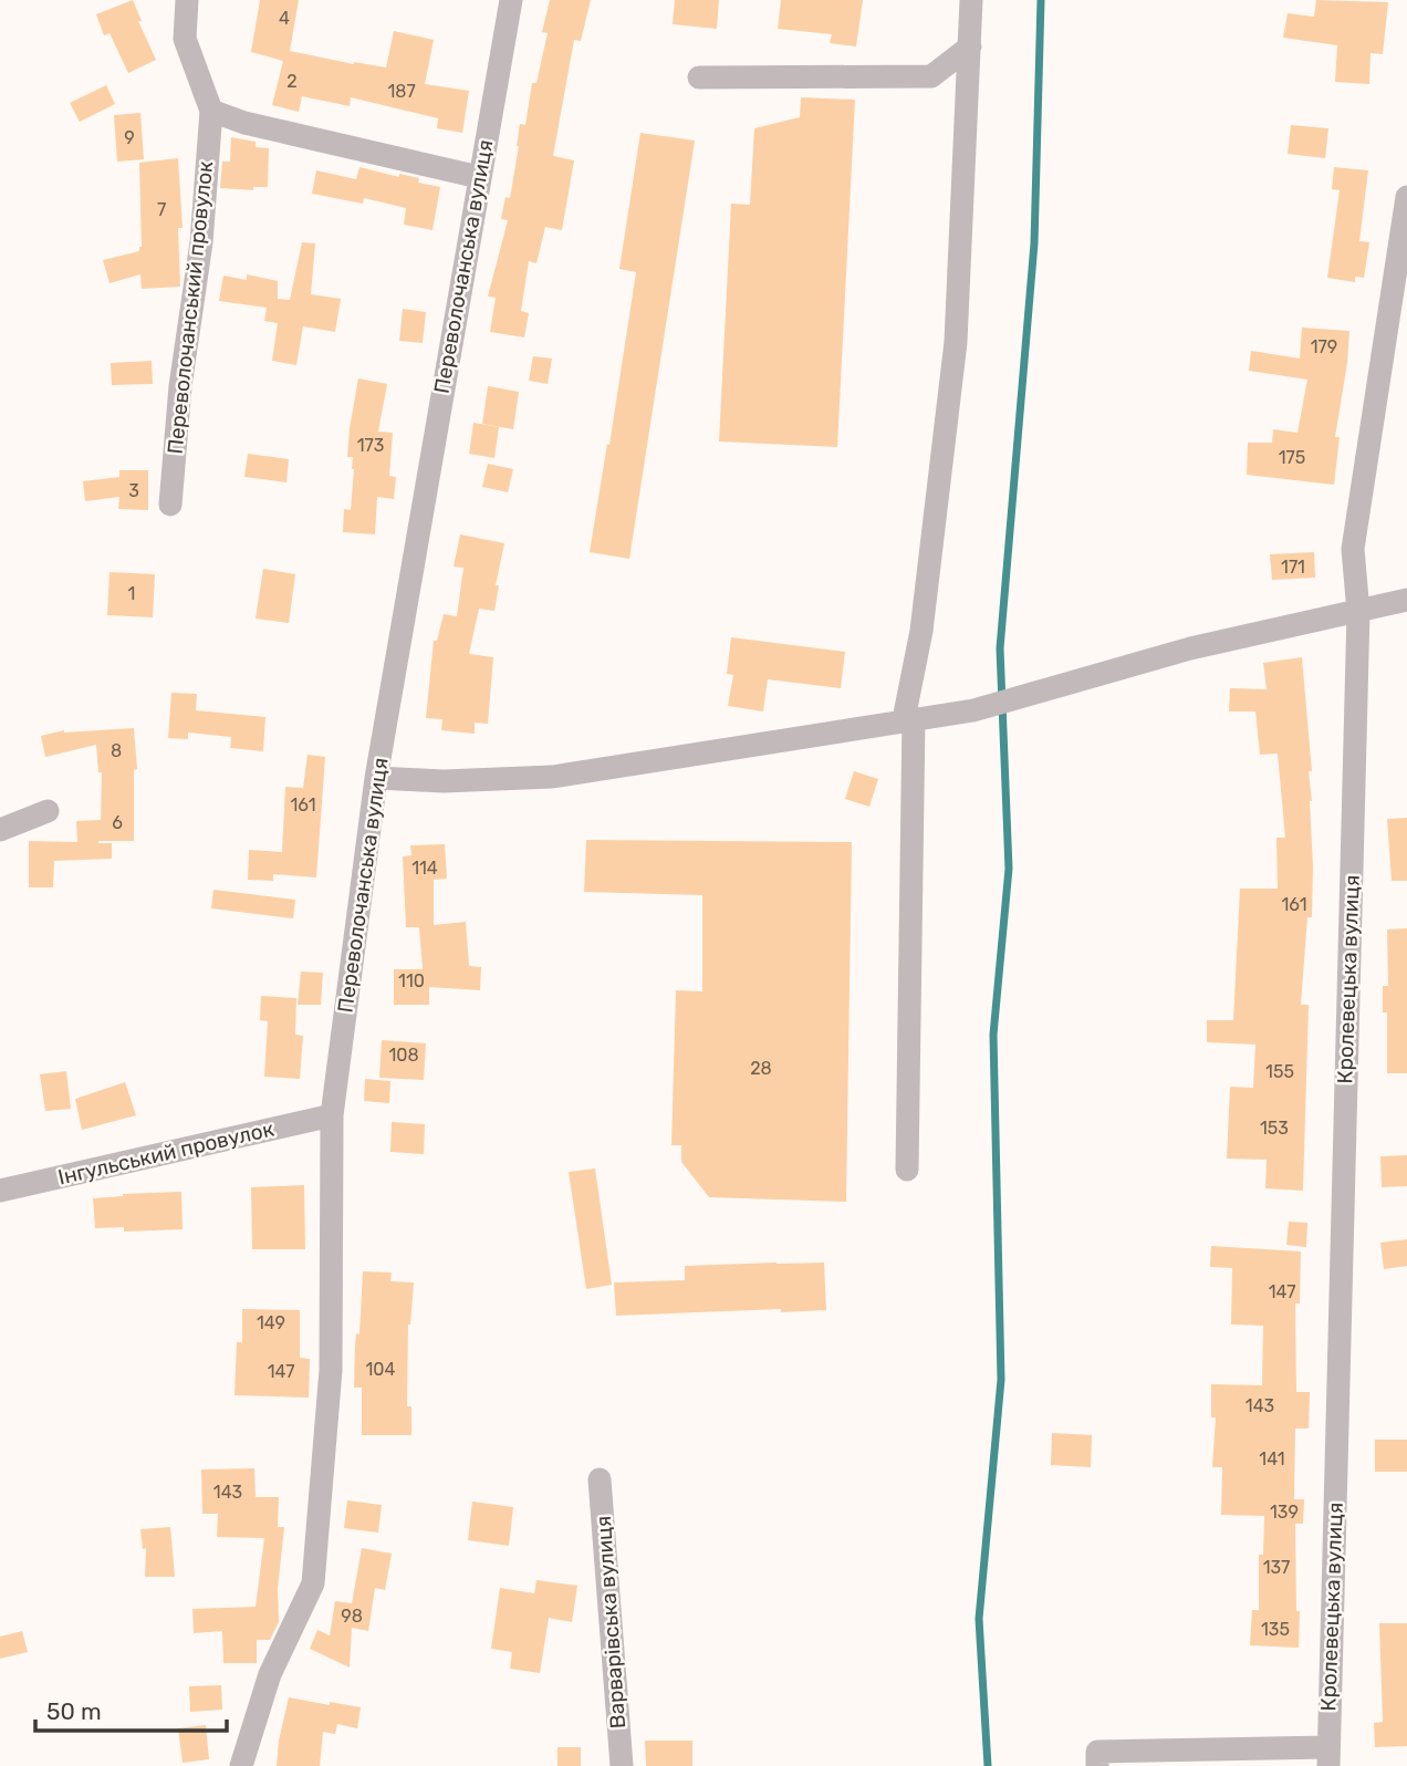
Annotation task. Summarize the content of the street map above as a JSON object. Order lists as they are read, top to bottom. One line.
{"streets":{"street":["Переволочанська вулиця","Переволочанський провулок","Кролевецька вулиця","Інгульський провулок","Варварівська вулиця"]},"crossings":[["Переволочанська вулиця","Інгульський провулок"]],"house_numbers":["4","2","187","9","7","179","173","175","3","171","1","8","161","6","114","161","110","108","28","155","153","147","149","104","147","143","141","143","139","137","98","135"],"scale_bar":"50 m"}
